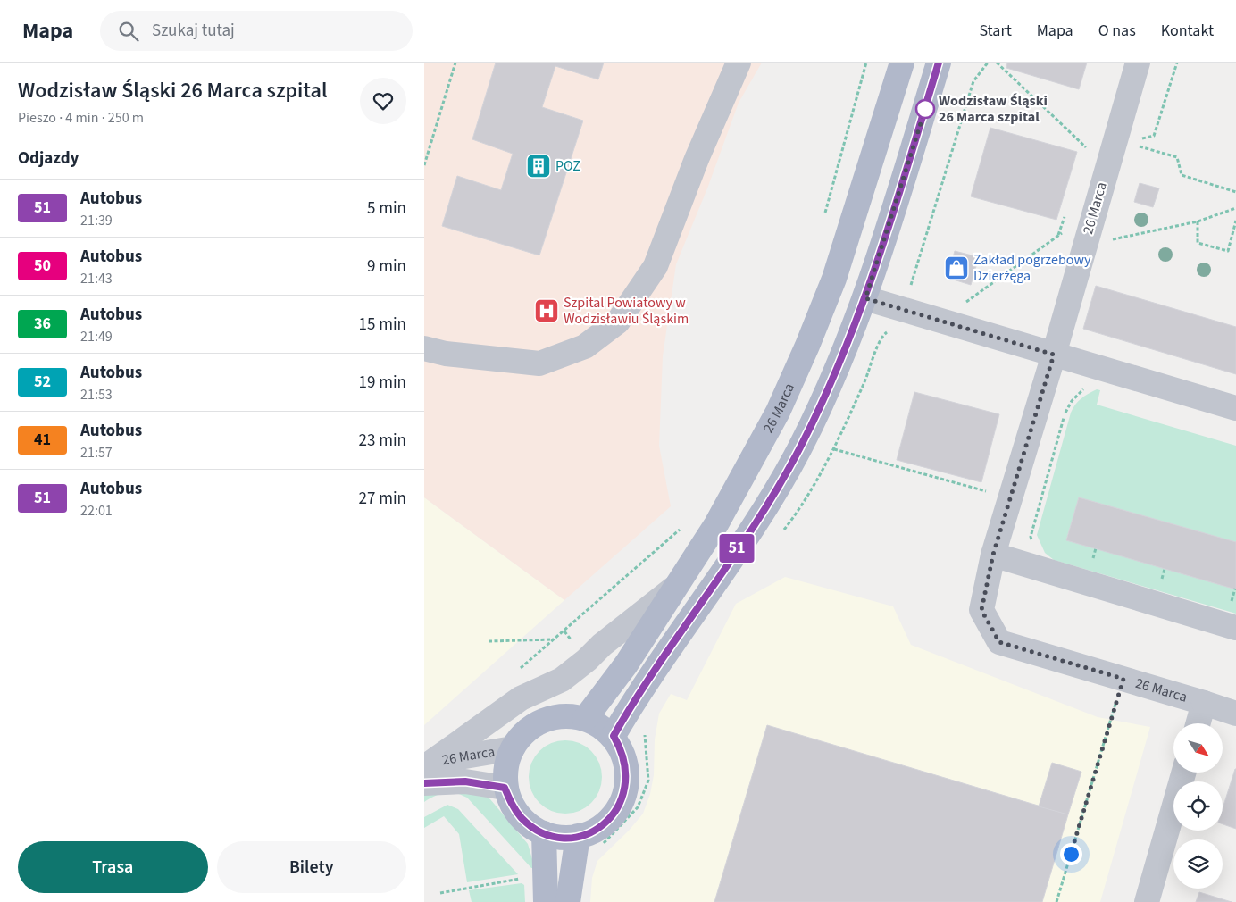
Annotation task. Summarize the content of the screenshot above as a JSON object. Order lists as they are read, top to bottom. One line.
{"streets":{"main road":["26 Marca"]},"places":{"other":["Wodzisław Śląski 26 Marca szpital"],"building":["POZ"],"shop":["Zakład pogrzebowy Dzierżęga"],"hospital":["Szpital Powiatowy w Wodzisławiu Śląskim"]},"lines":["bus line 51"],"north":"bottom right","page":{"header":"Mapa","search":"Szukaj tutaj","nav":["Start","Mapa","O nas","Kontakt"],"heading":[["Wodzisław Śląski 26 Marca szpital","Pieszo · 4 min · 250 m"],"Odjazdy"],"on_map":"51","list":[{"mark":"51","name":"Autobus","note":"21:39","value":"5 min"},{"mark":"50","name":"Autobus","note":"21:43","value":"9 min"},{"mark":"36","name":"Autobus","note":"21:49","value":"15 min"},{"mark":"52","name":"Autobus","note":"21:53","value":"19 min"},{"mark":"41","name":"Autobus","note":"21:57","value":"23 min"},{"mark":"51","name":"Autobus","note":"22:01","value":"27 min"}],"buttons":["Trasa","Bilety"]}}
